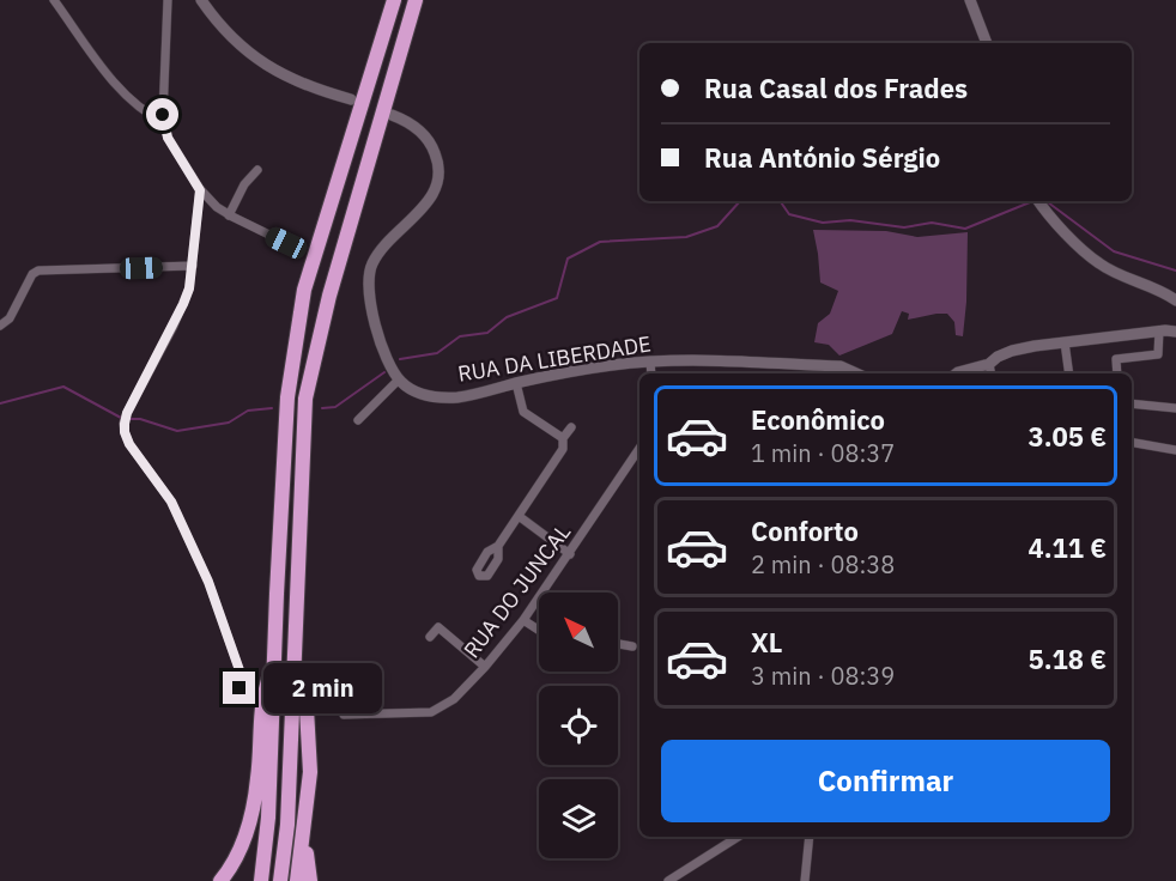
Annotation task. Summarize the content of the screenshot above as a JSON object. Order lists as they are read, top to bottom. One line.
{"streets":{"street":["RUA DA LIBERDADE","RUA DO JUNCAL"]},"north":"top left","page":{"banner":["Rua Casal dos Frades","Rua António Sérgio"],"list":[{"name":"Econômico","note":"1 min · 08:37","value":"3.05 €"},{"name":"Conforto","note":"2 min · 08:38","value":"4.11 €"},{"name":"XL","note":"3 min · 08:39","value":"5.18 €"}],"bubble":"2 min","buttons":"Confirmar"}}
